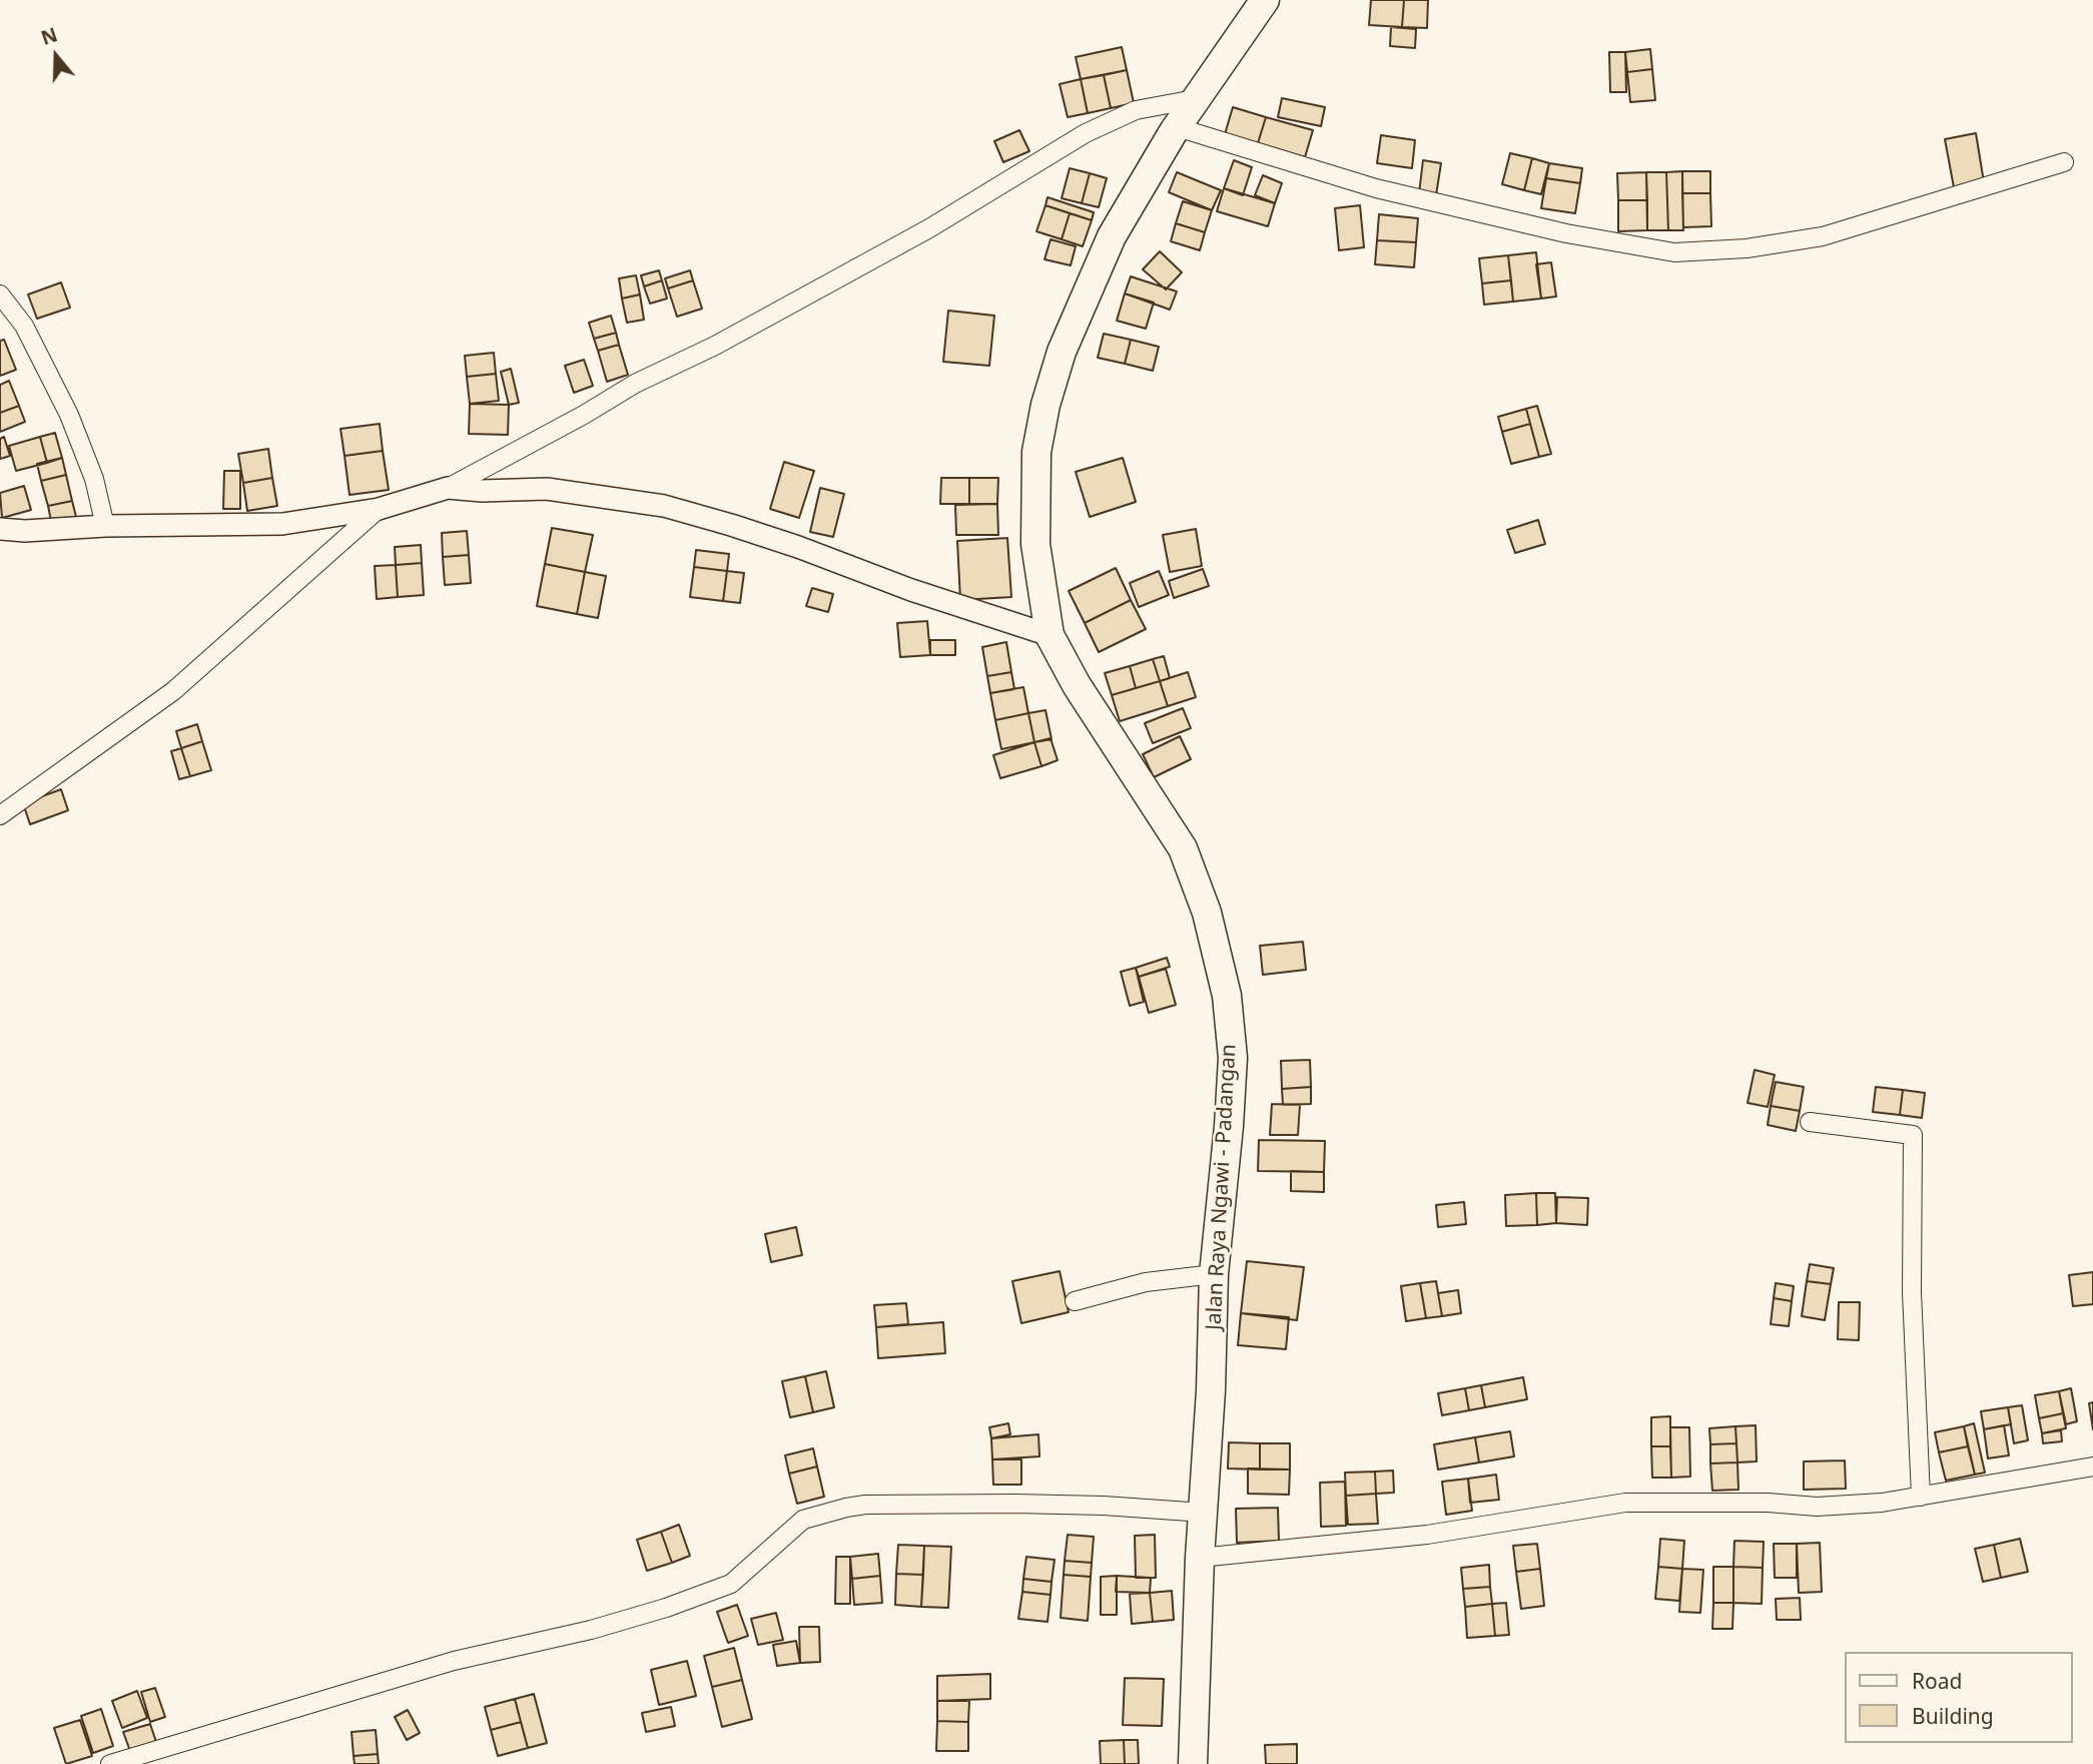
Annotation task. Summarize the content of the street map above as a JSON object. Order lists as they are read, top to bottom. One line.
{"streets":{"highway":["Jalan Raya Ngawi - Padangan"]},"legend":["Road","Building"],"north":"top"}
